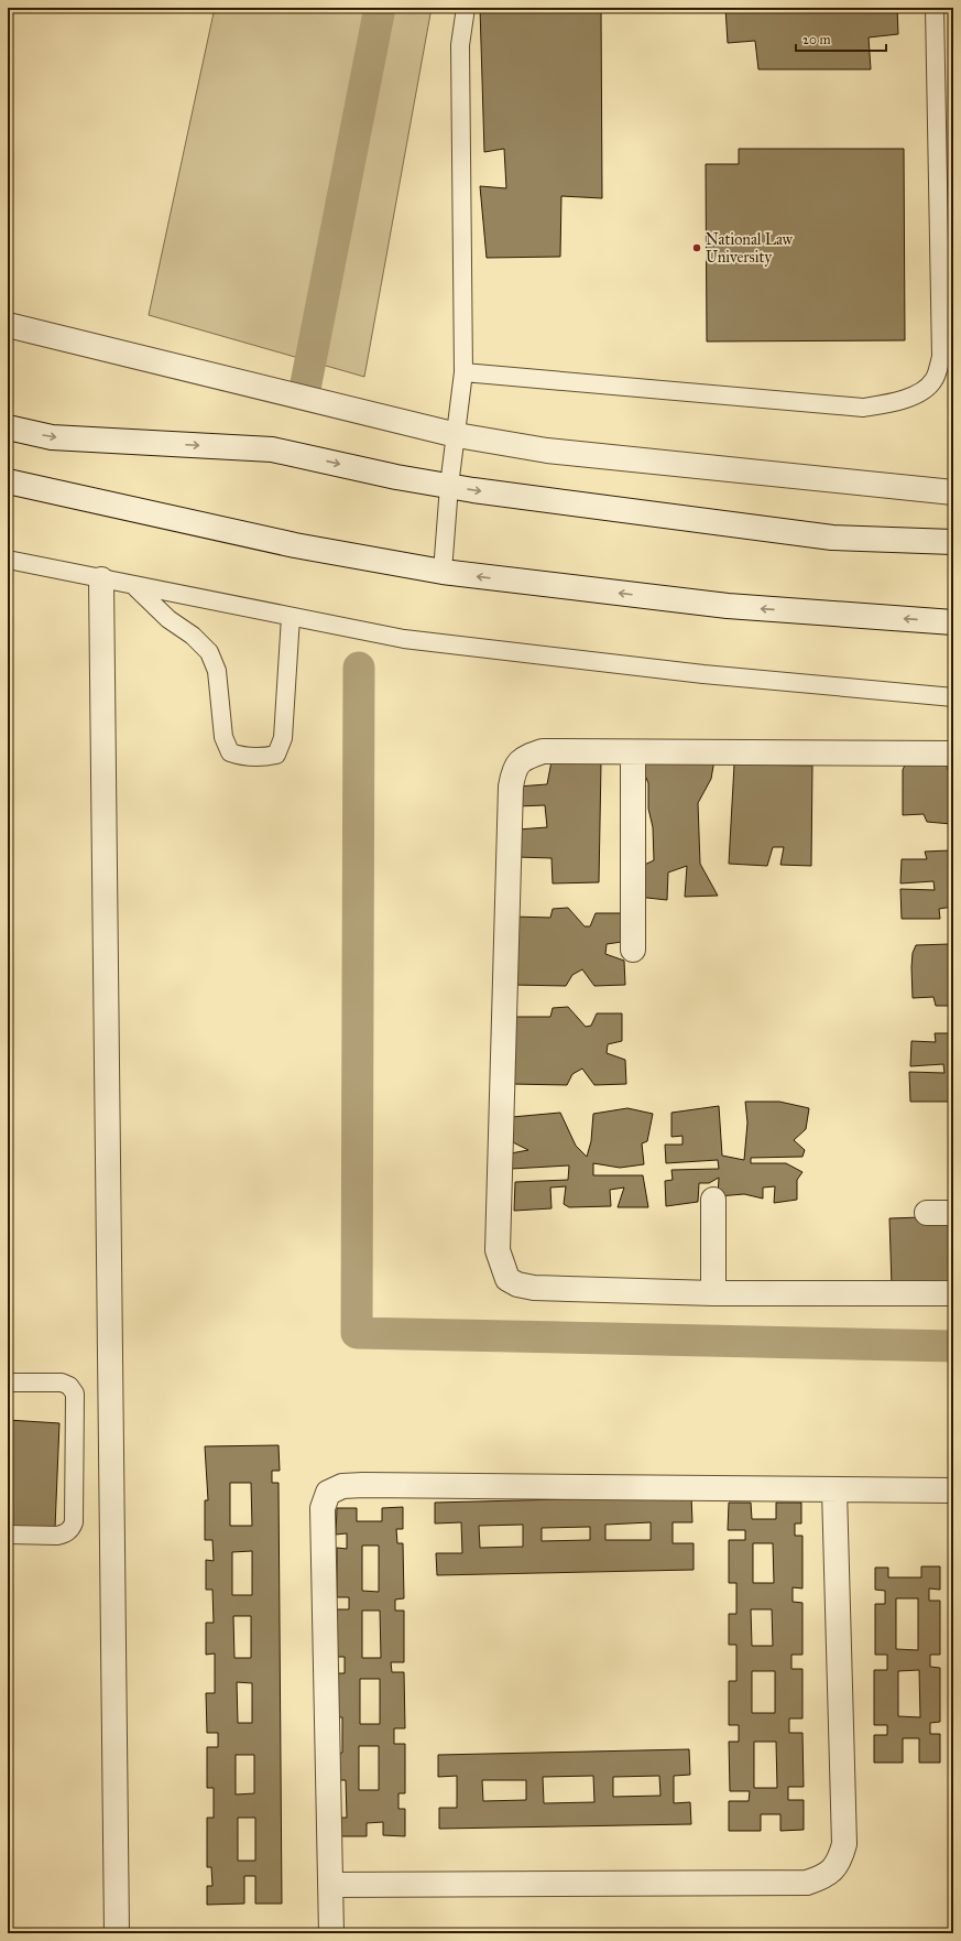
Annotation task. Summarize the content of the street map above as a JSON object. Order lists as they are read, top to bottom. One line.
{"places":["National Law University"],"scale_bar":"20 m"}
